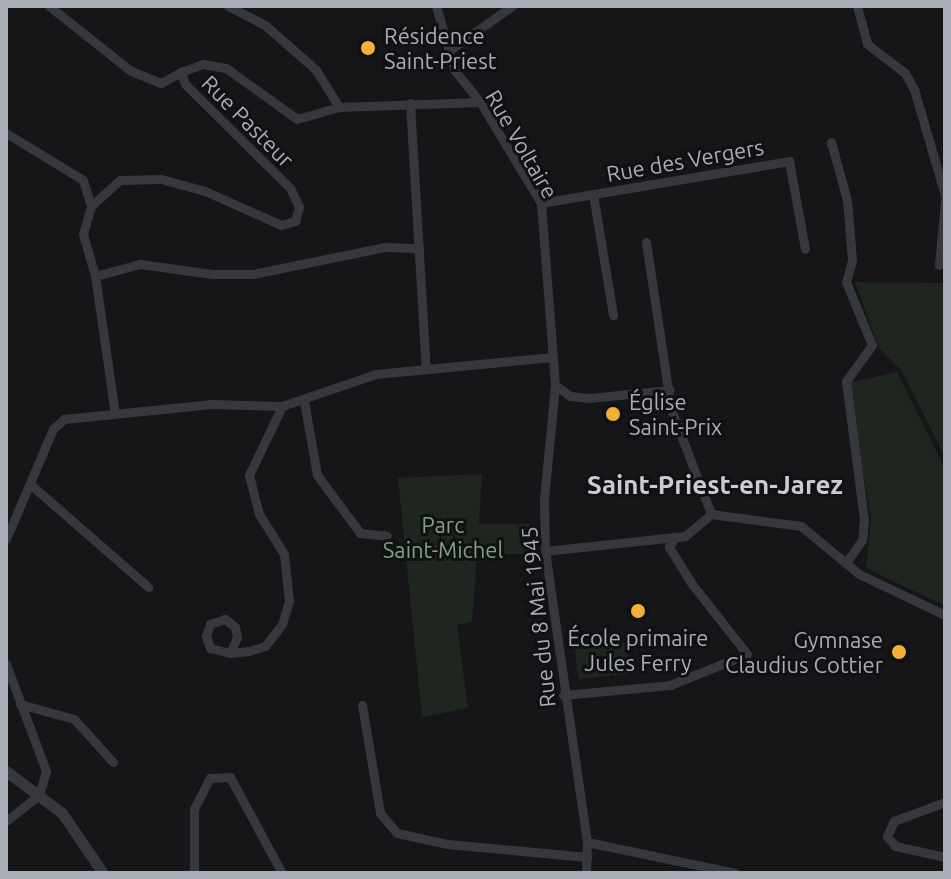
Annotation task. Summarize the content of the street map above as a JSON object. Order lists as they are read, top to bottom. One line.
{"streets":{"street":["Rue Pasteur","Rue Voltaire","Rue des Vergers","Rue du 8 Mai 1945"]},"crossings":[["Rue Pasteur","Rue Voltaire"],["Rue Voltaire","Rue des Vergers"],["Rue Voltaire","Rue du 8 Mai 1945"]],"districts":["Saint-Priest-en-Jarez"],"parks":["Parc Saint-Michel"],"places":["Résidence Saint-Priest","Église Saint-Prix","École primaire Jules Ferry","Gymnase Claudius Cottier"]}
